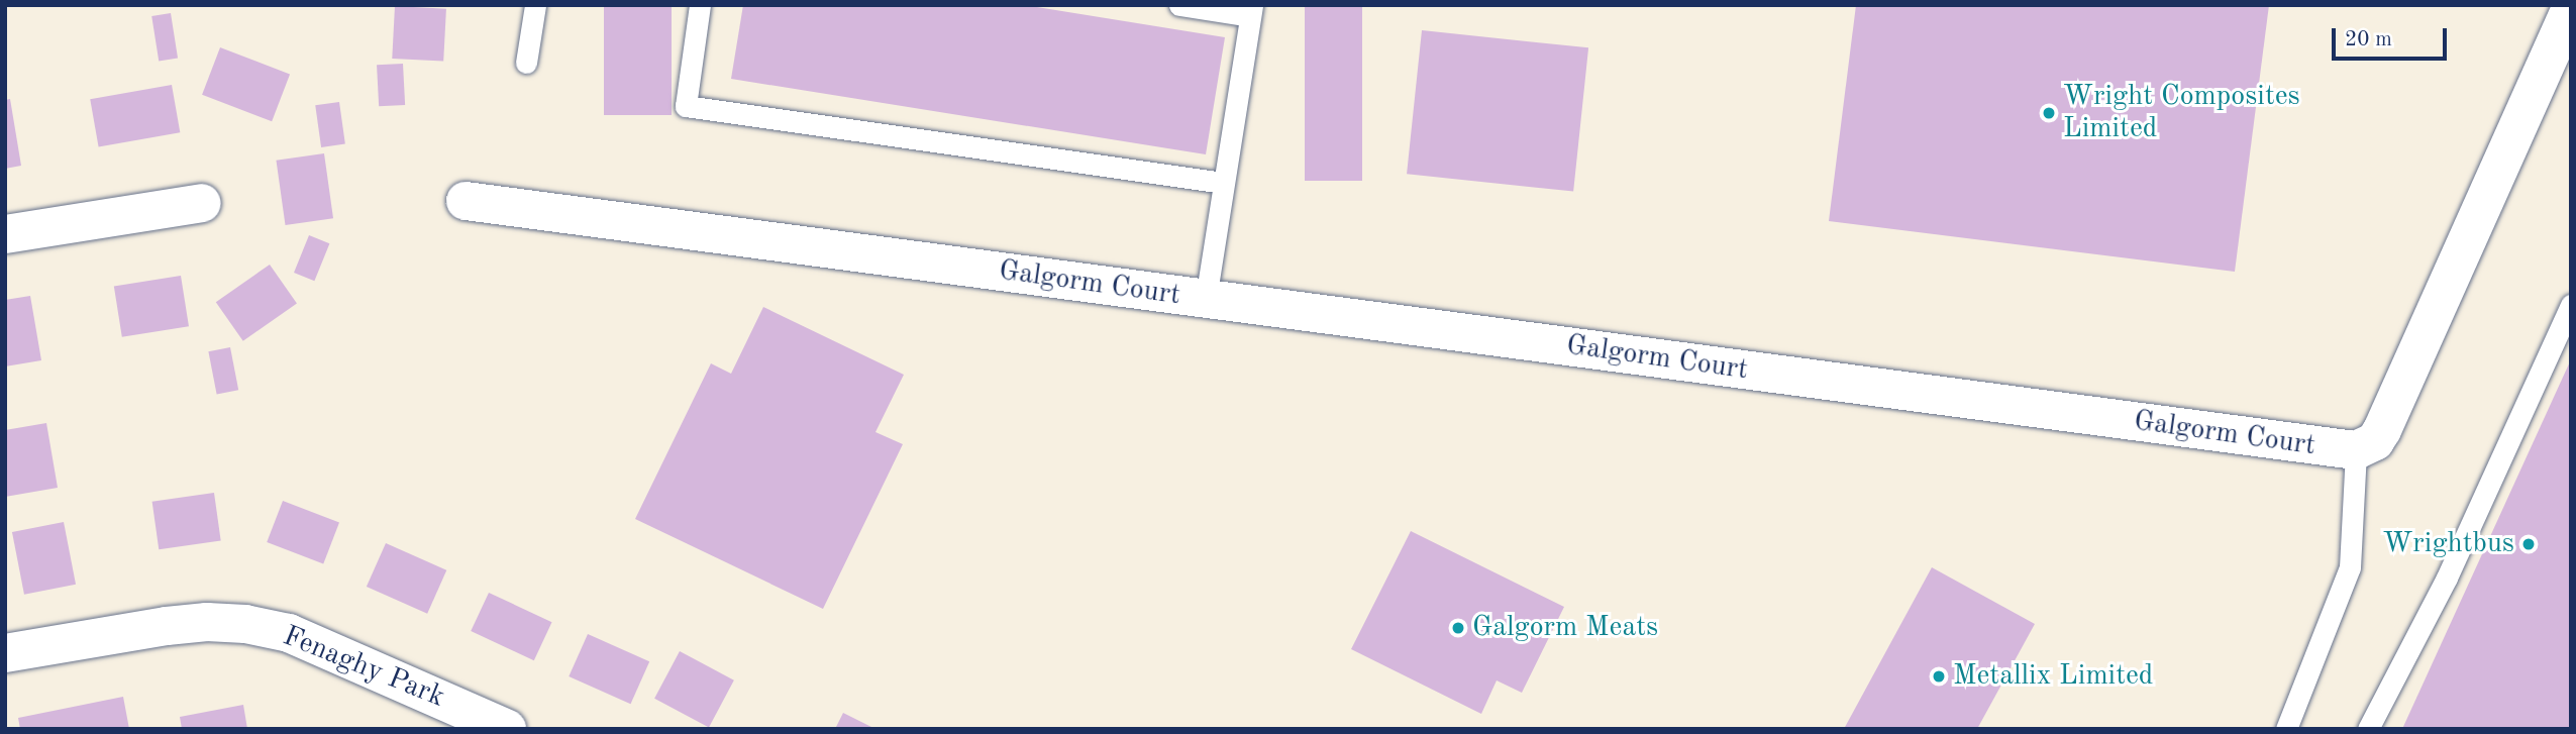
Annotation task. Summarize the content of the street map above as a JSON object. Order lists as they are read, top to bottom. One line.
{"streets":{"street":["Galgorm Court","Fenaghy Park"]},"places":["Wright Composites Limited","Wrightbus","Galgorm Meats","Metallix Limited"],"scale_bar":"20 m"}
